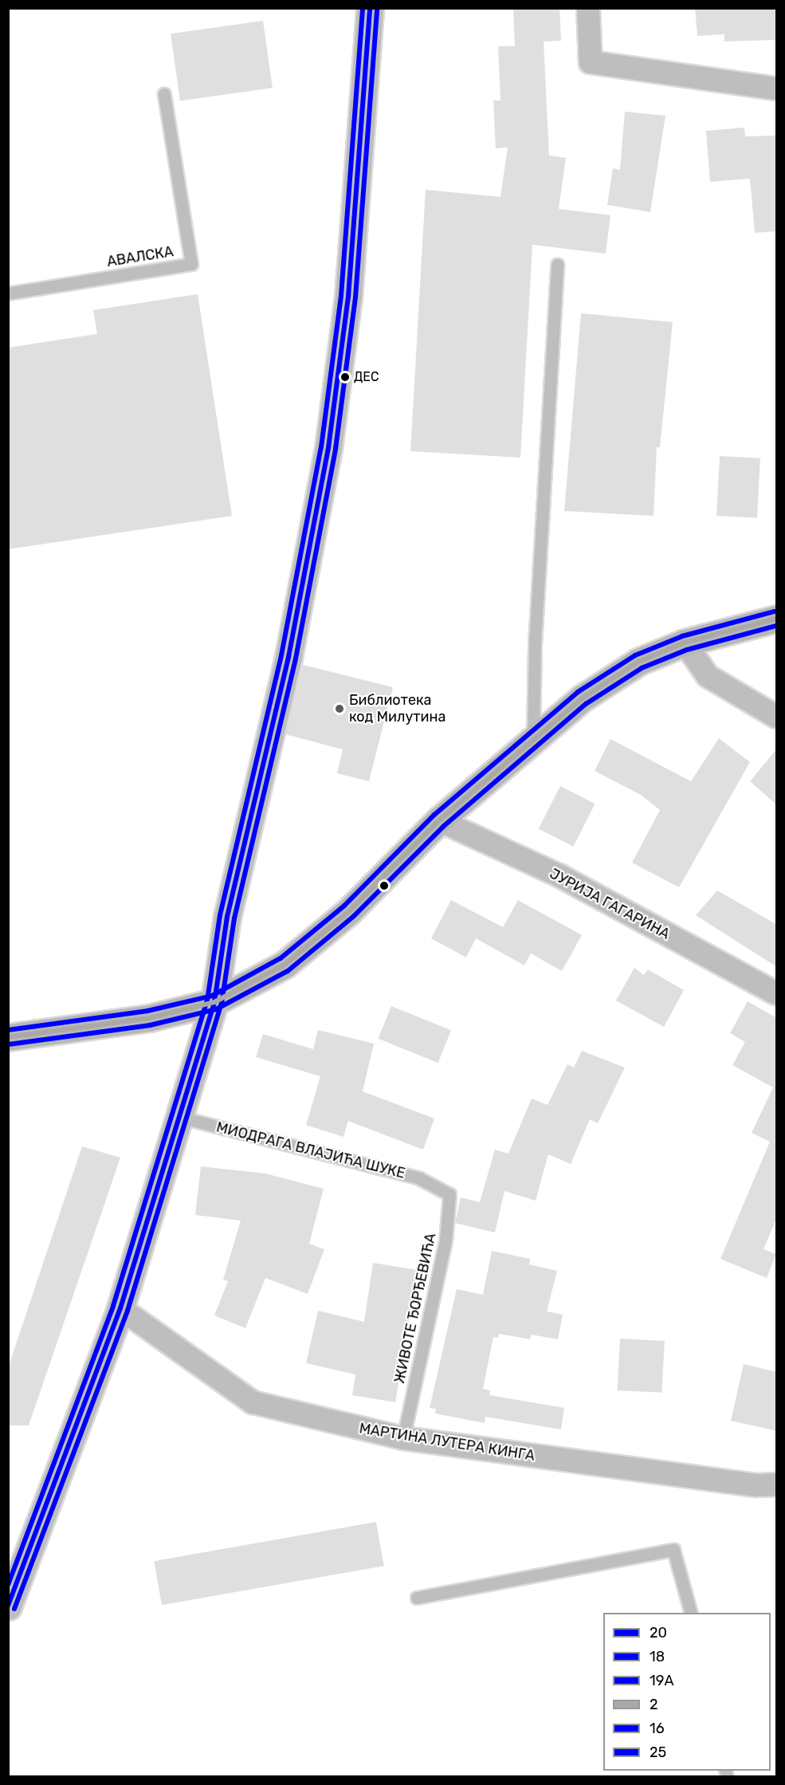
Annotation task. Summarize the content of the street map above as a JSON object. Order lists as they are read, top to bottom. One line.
{"streets":{"street":["ЈУРИЈА ГАГАРИНА","МАРТИНА ЛУТЕРА КИНГА"],"lane":["АВАЛСКА","МИОДРАГА ВЛАЈИЋА ШУКЕ","ЖИВОТЕ ЂОРЂЕВИЋА"]},"crossings":[["МИОДРАГА ВЛАЈИЋА ШУКЕ","ЖИВОТЕ ЂОРЂЕВИЋА"],["ЖИВОТЕ ЂОРЂЕВИЋА","МАРТИНА ЛУТЕРА КИНГА"]],"places":["ДЕС","Библиотека код Милутина"],"lines":["transit line 20","transit line 19А","transit line 18","transit line 25","transit line 2","transit line 16"],"legend":["20","18","19А","2","16","25"]}
